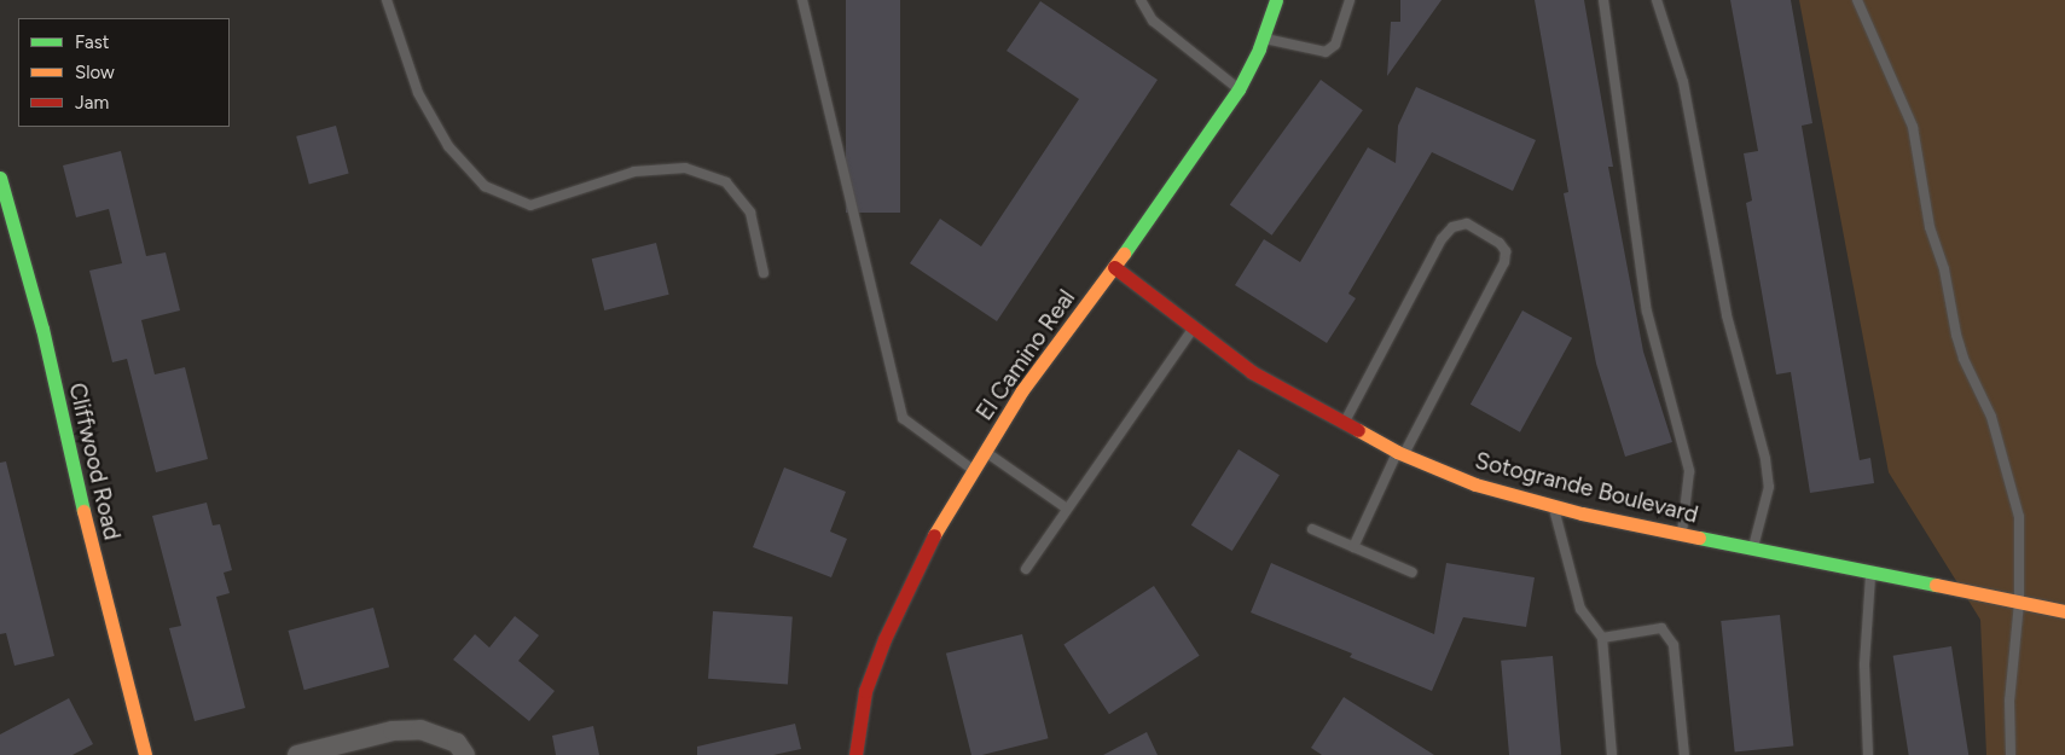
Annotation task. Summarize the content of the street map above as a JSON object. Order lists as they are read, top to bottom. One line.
{"streets":{"street":["El Camino Real","Cliffwood Road","Sotogrande Boulevard"]},"crossings":[["El Camino Real","Sotogrande Boulevard"]],"legend":["Fast","Slow","Jam"]}
